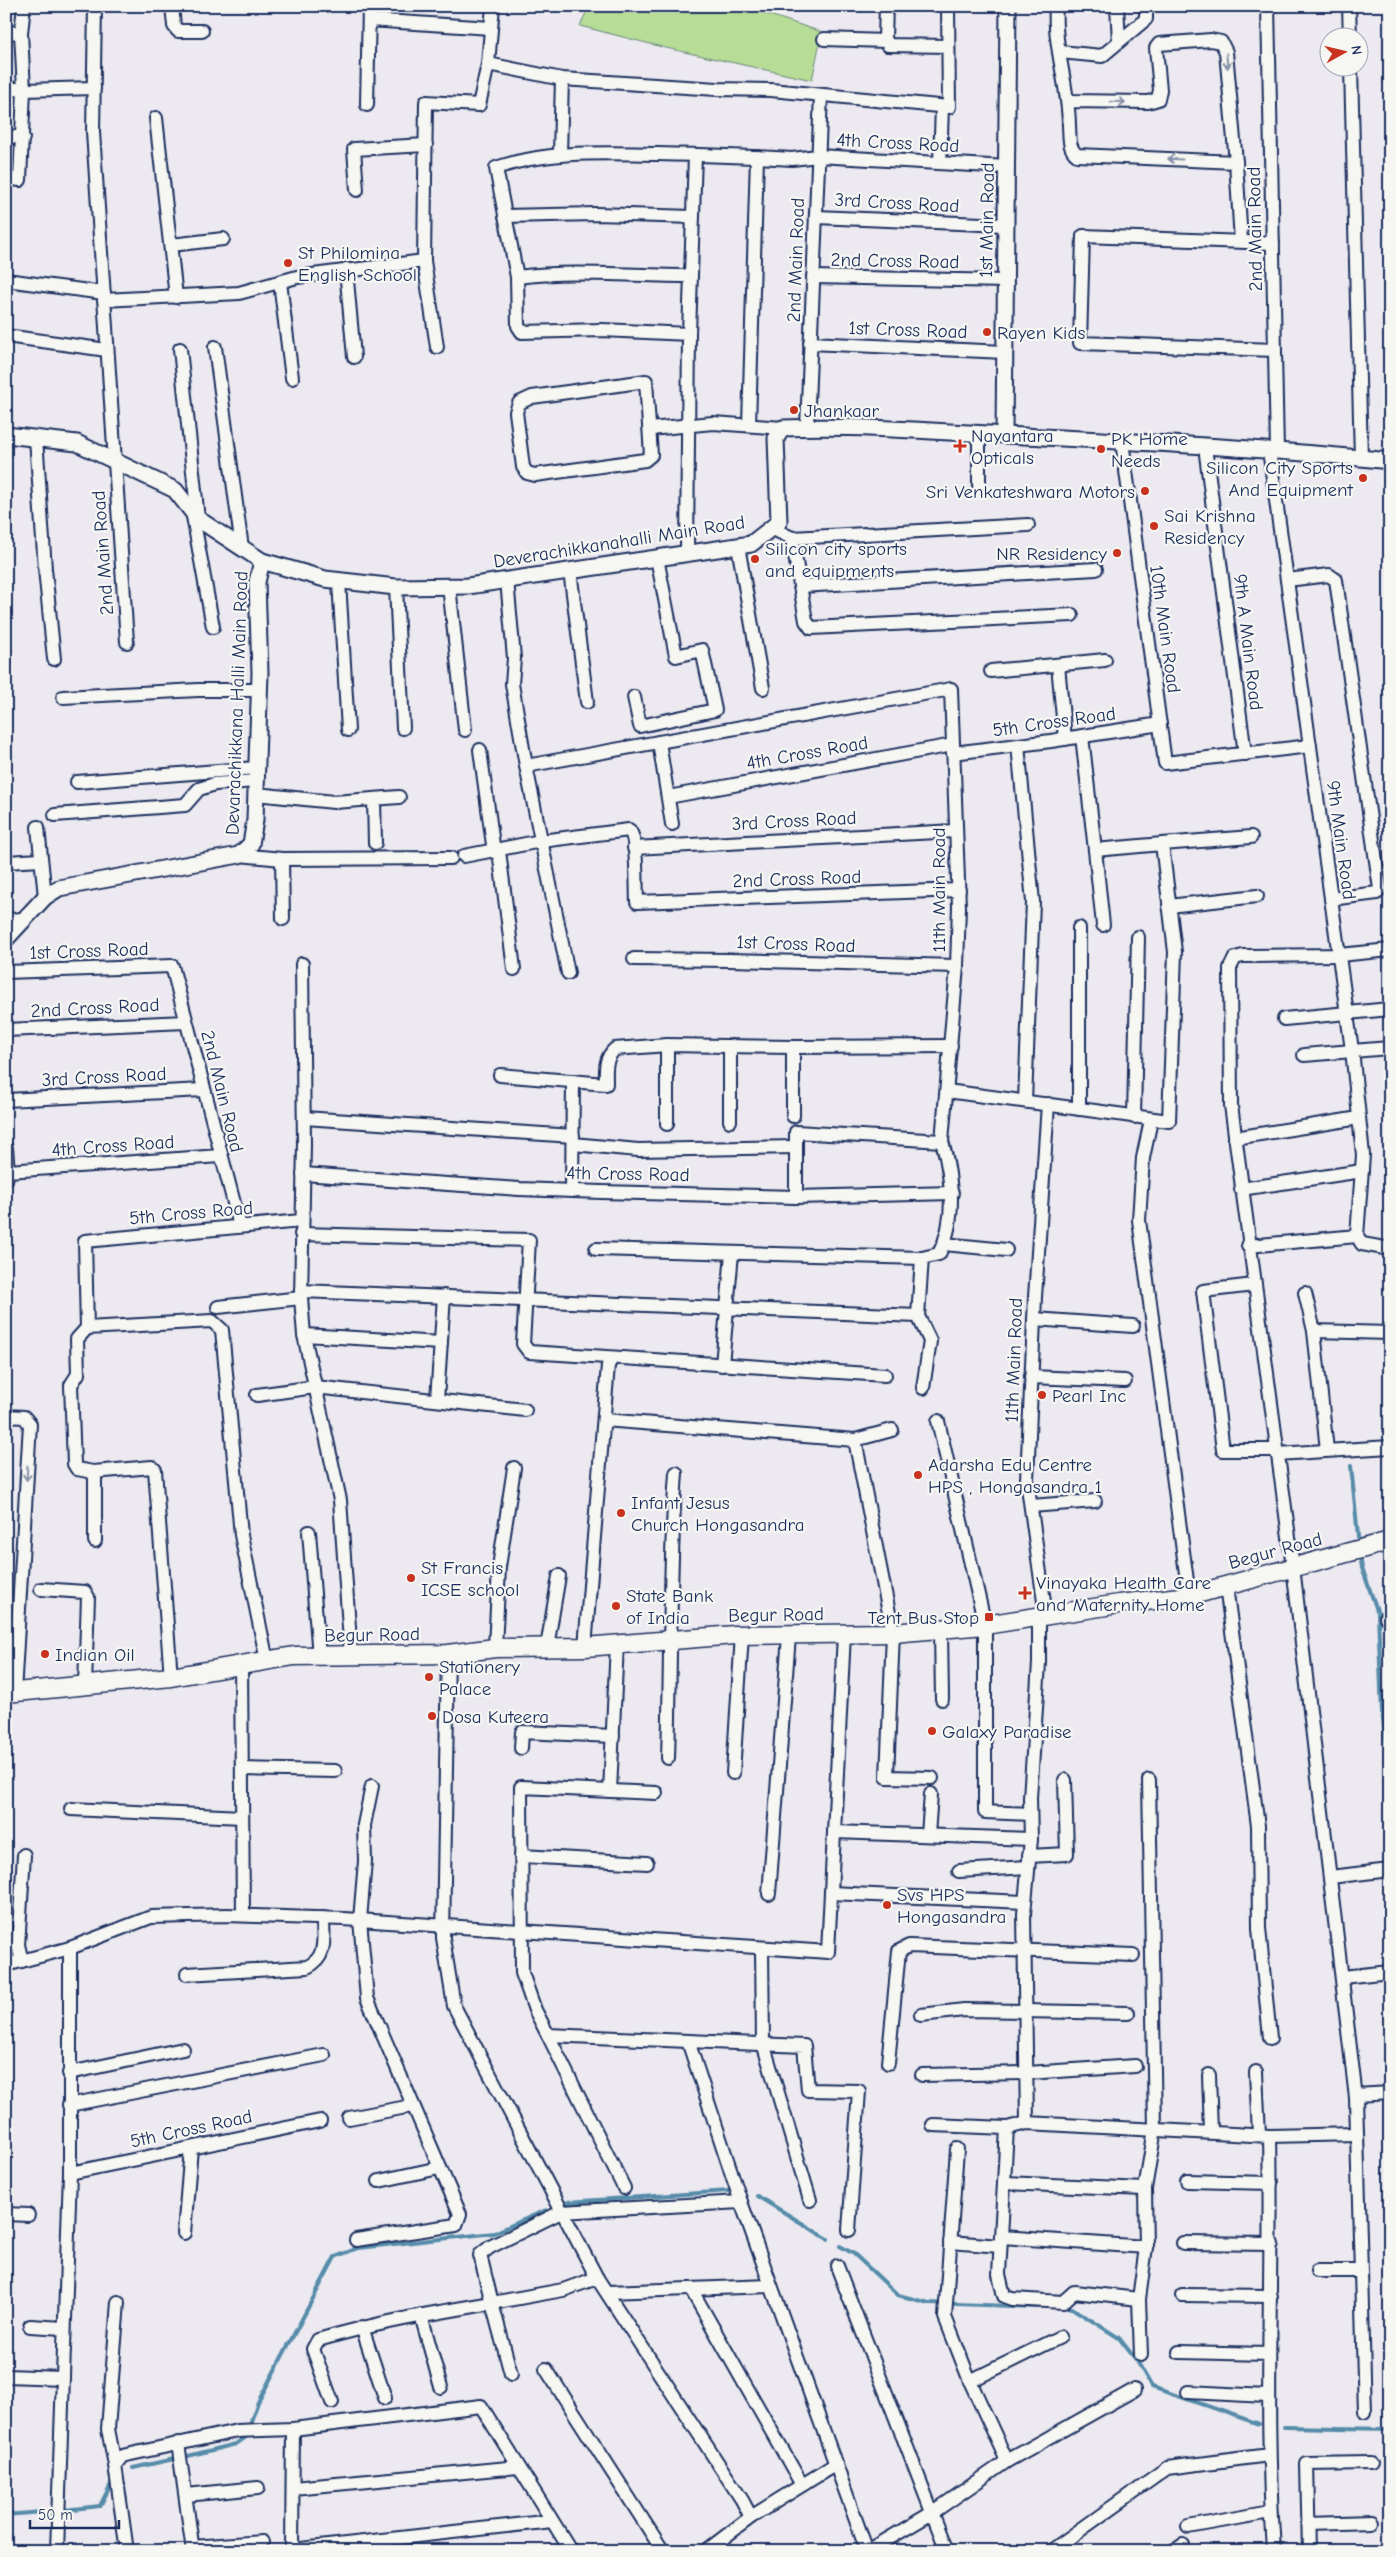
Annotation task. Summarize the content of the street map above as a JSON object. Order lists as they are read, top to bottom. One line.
{"streets":{"main road":["Begur Road"],"street":["4th Cross Road","3rd Cross Road","1st Main Road","2nd Main Road","2nd Cross Road","1st Cross Road","Deverachikkanahalli Main Road","10th Main Road","9th A Main Road","Devarachikkana Halli Main Road","5th Cross Road","9th Main Road","11th Main Road"]},"crossings":[["4th Cross Road","1st Main Road"],["4th Cross Road","2nd Main Road"],["4th Cross Road","5th Cross Road"],["4th Cross Road","11th Main Road"],["3rd Cross Road","1st Main Road"],["3rd Cross Road","2nd Main Road"],["3rd Cross Road","2nd Cross Road"],["3rd Cross Road","11th Main Road"],["1st Main Road","2nd Cross Road"],["1st Main Road","1st Cross Road"],["2nd Main Road","2nd Cross Road"],["2nd Main Road","1st Cross Road"],["2nd Main Road","Deverachikkanahalli Main Road"],["2nd Main Road","5th Cross Road"],["2nd Main Road","9th Main Road"],["2nd Cross Road","11th Main Road"],["1st Cross Road","11th Main Road"],["Deverachikkanahalli Main Road","Devarachikkana Halli Main Road"],["10th Main Road","9th A Main Road"],["10th Main Road","5th Cross Road"],["5th Cross Road","11th Main Road"],["11th Main Road","Begur Road"]],"places":{"other":["St Philomina English School","Rayen Kids","Jhankaar","PK Home Needs","Silicon City Sports And Equipment","Sri Venkateshwara Motors","Sai Krishna Residency","NR Residency","Silicon city sports and equipments","Pearl Inc","Adarsha Edu Centre HPS , Hongasandra 1","Infant Jesus Church Hongasandra","St Francis ICSE school","State Bank of India","Indian Oil","Stationery Palace","Dosa Kuteera","Galaxy Paradise","Svs HPS Hongasandra"],"health":["Nayantara Opticals","Vinayaka Health Care and Maternity Home"],"transit":["Tent Bus Stop"]},"scale_bar":"50 m","north":"right"}
